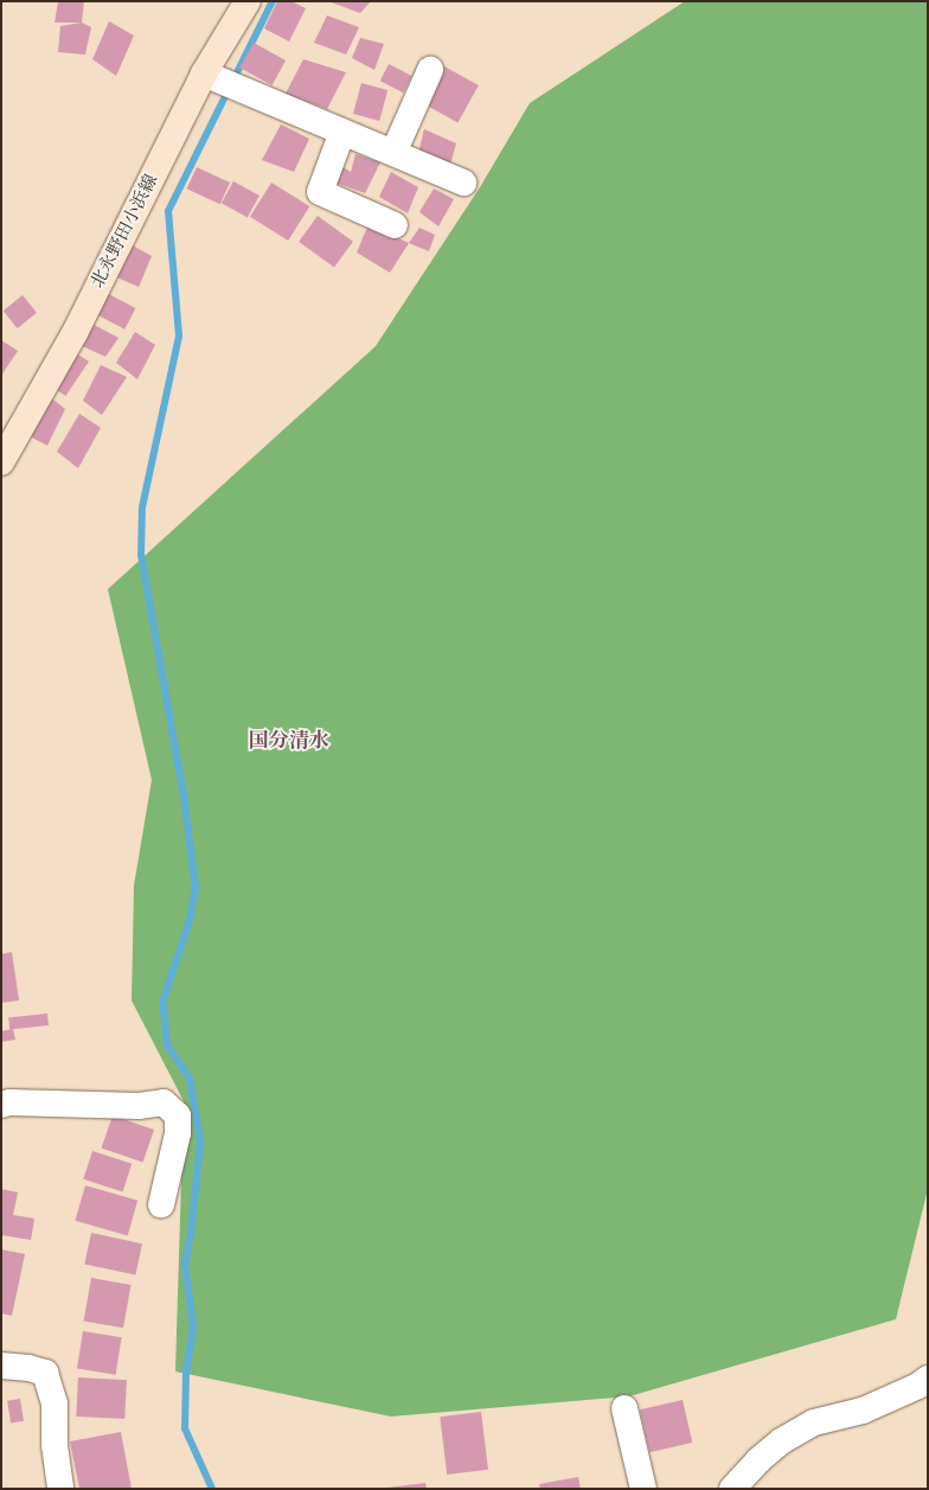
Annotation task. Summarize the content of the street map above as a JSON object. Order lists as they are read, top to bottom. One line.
{"streets":{"main road":["北永野田小浜線"]},"districts":["国分清水"]}
